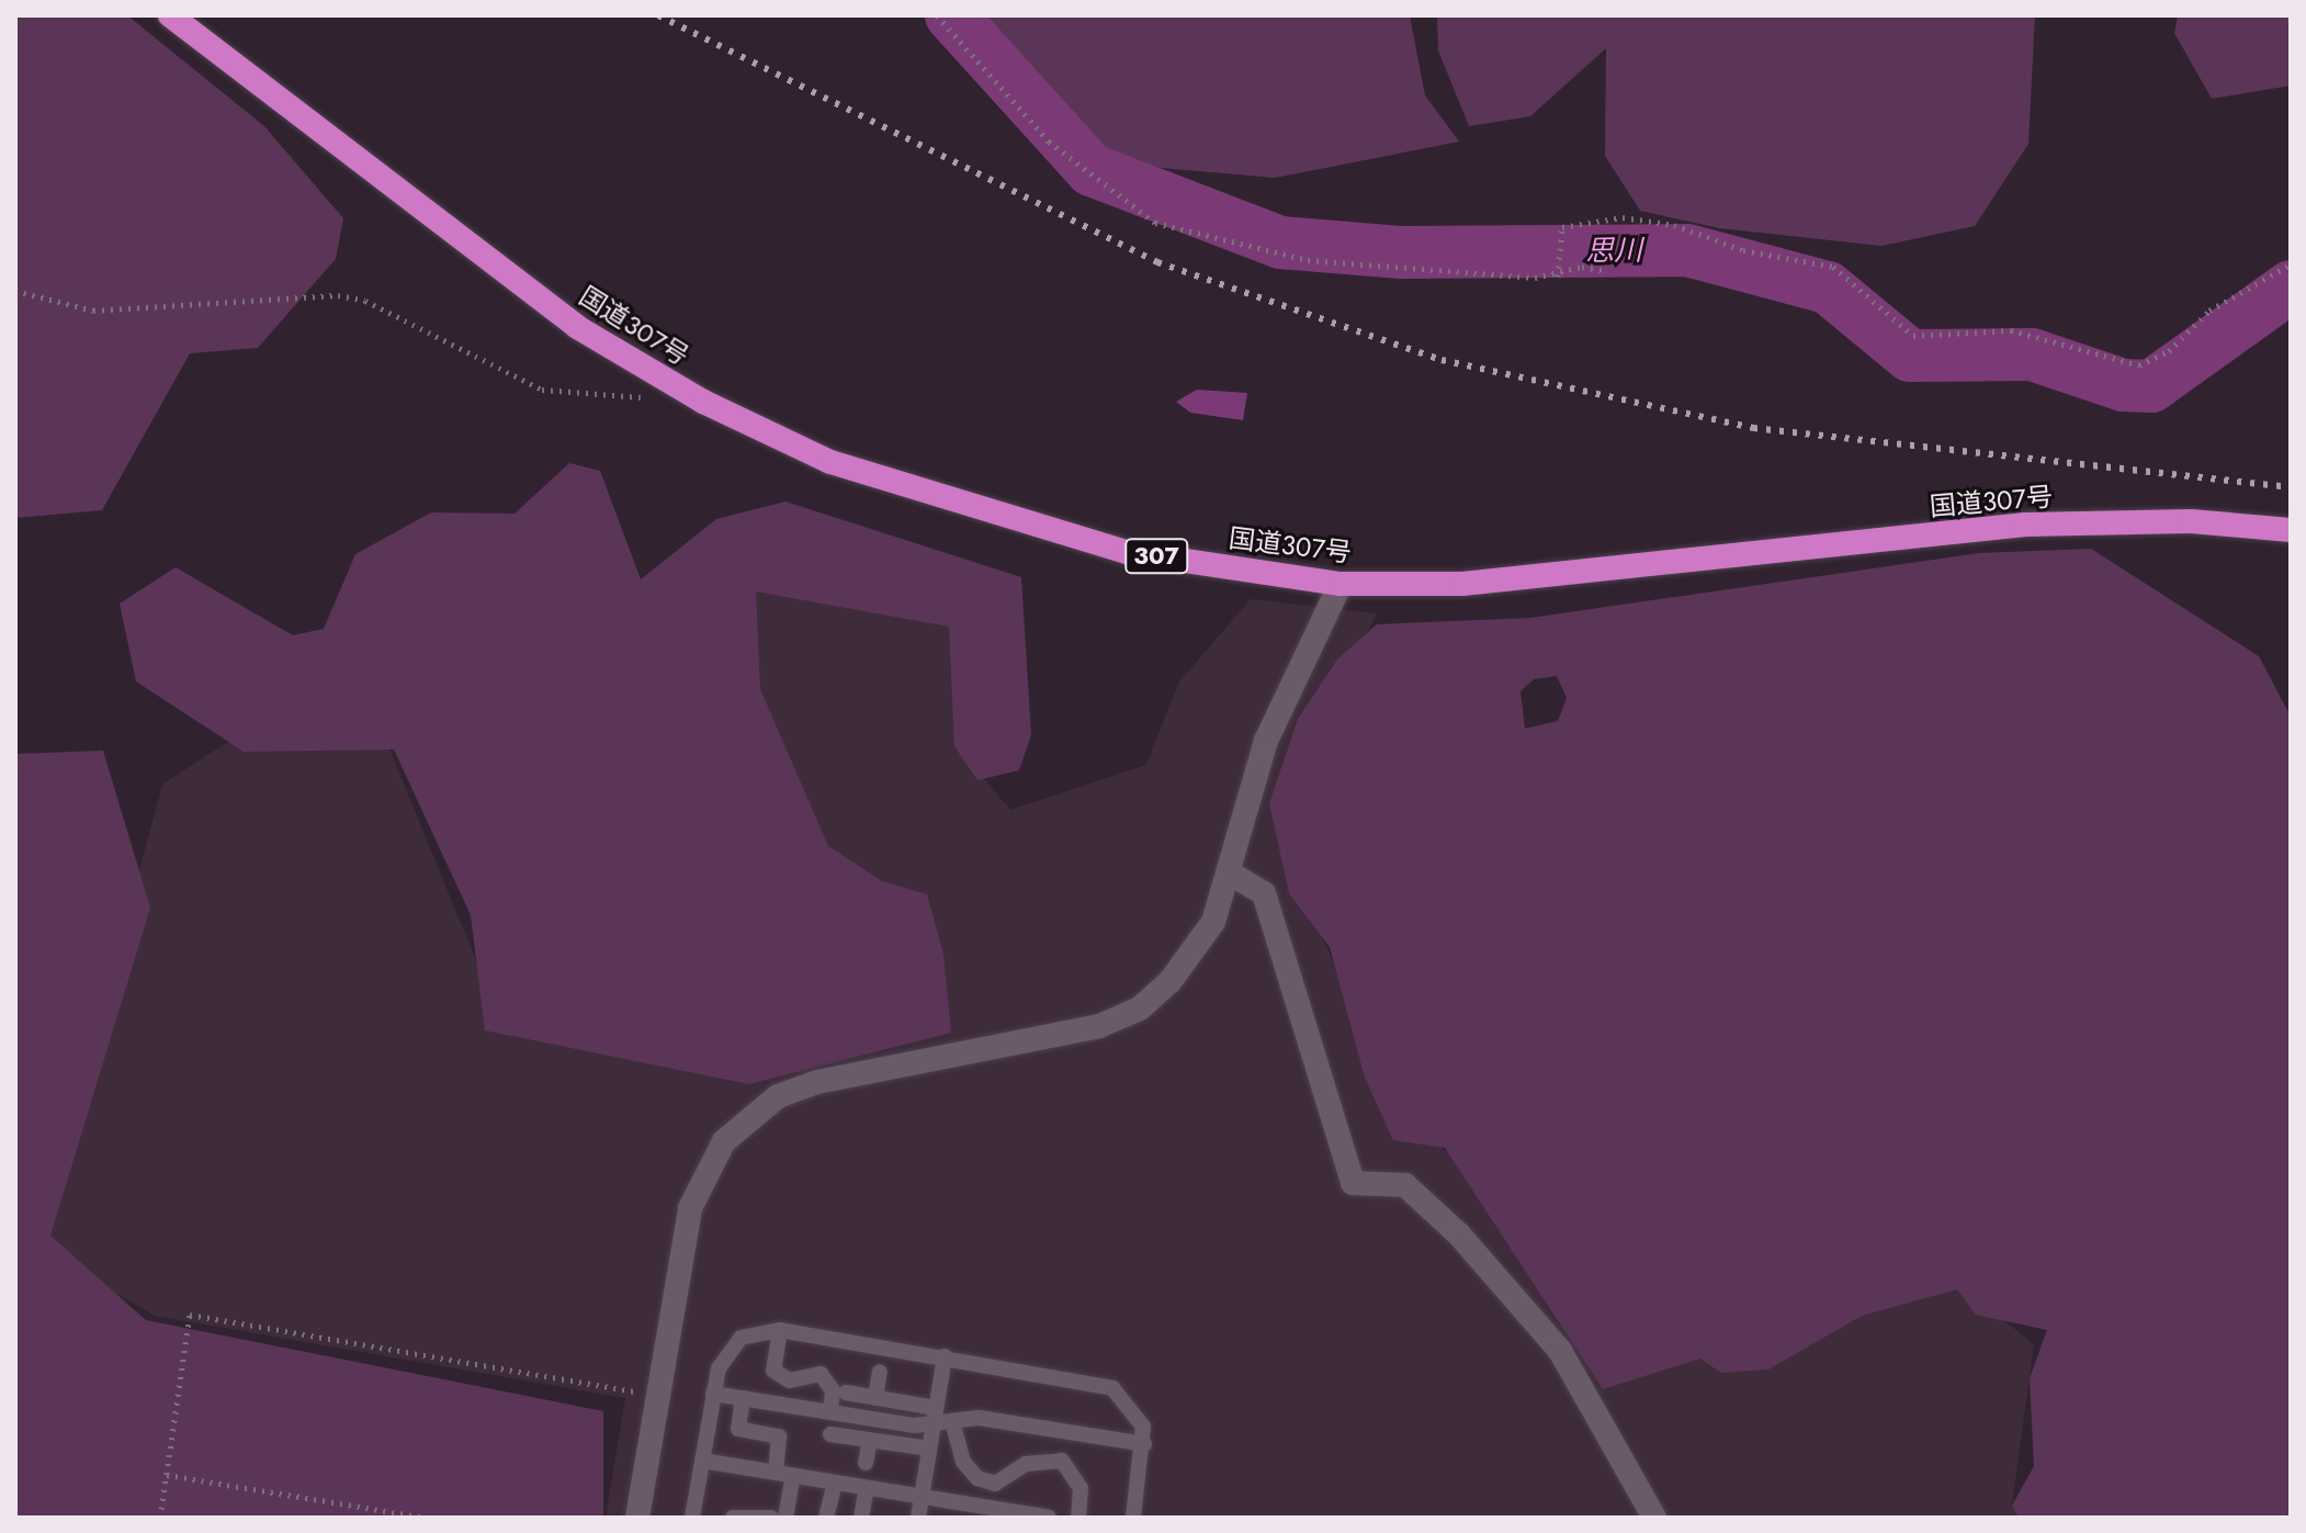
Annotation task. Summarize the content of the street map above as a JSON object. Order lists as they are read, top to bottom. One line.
{"streets":{"highway":["国道307号","307"]},"water":["思川"]}
